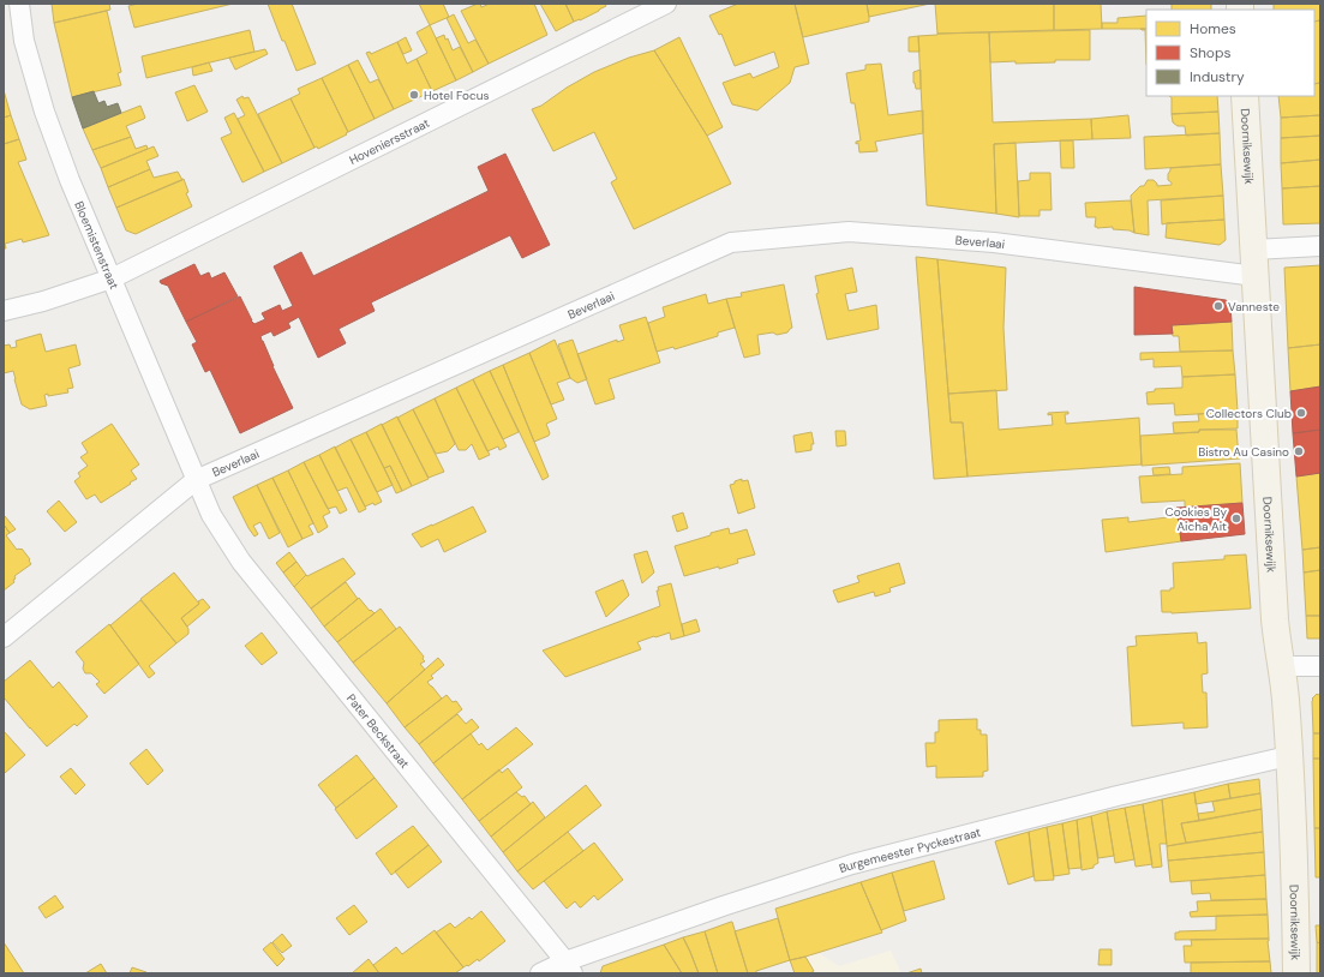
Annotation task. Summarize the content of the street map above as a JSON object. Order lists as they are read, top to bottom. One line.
{"streets":{"main road":["Doorniksewijk"],"street":["Hoveniersstraat","Beverlaai","Bloemistenstraat","Pater Beckstraat","Burgemeester Pyckestraat"]},"crossings":[["Hoveniersstraat","Bloemistenstraat"],["Doorniksewijk","Beverlaai"],["Doorniksewijk","Burgemeester Pyckestraat"],["Beverlaai","Bloemistenstraat"],["Beverlaai","Pater Beckstraat"],["Bloemistenstraat","Pater Beckstraat"],["Pater Beckstraat","Burgemeester Pyckestraat"]],"places":["Hotel Focus","Vanneste","Collectors Club","Bistro Au Casino","Cookies By Aicha Ait"],"legend":["Homes","Shops","Industry"]}
